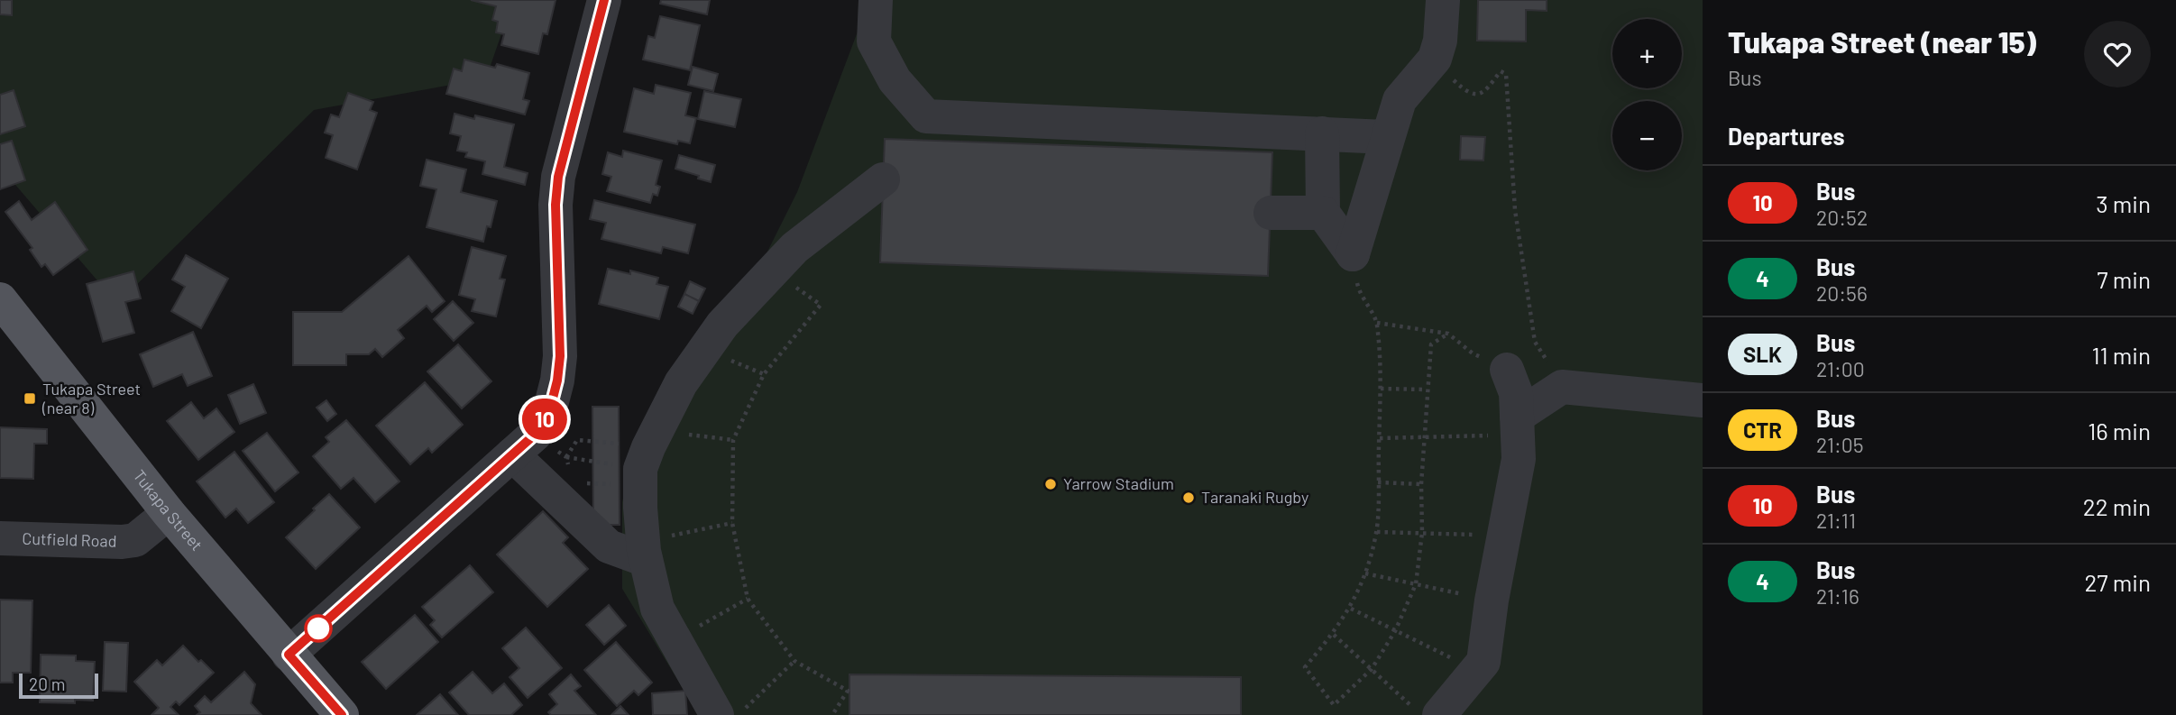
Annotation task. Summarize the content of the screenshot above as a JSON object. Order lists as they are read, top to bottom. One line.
{"streets":{"main road":["Tukapa Street"],"street":["Cutfield Road"]},"crossings":[["Tukapa Street","Cutfield Road"]],"places":{"transit":["Tukapa Street (near 8)"],"other":["Yarrow Stadium","Taranaki Rugby"]},"lines":["bus line 10"],"scale_bar":"20 m","page":{"on_map":"10","heading":[["Tukapa Street (near 15)","Bus"],"Departures"],"map_buttons":["+","−"],"list":[{"mark":"10","name":"Bus","note":"20:52","value":"3 min"},{"mark":"4","name":"Bus","note":"20:56","value":"7 min"},{"mark":"SLK","name":"Bus","note":"21:00","value":"11 min"},{"mark":"CTR","name":"Bus","note":"21:05","value":"16 min"},{"mark":"10","name":"Bus","note":"21:11","value":"22 min"},{"mark":"4","name":"Bus","note":"21:16","value":"27 min"}],"scale":"20 m"}}
